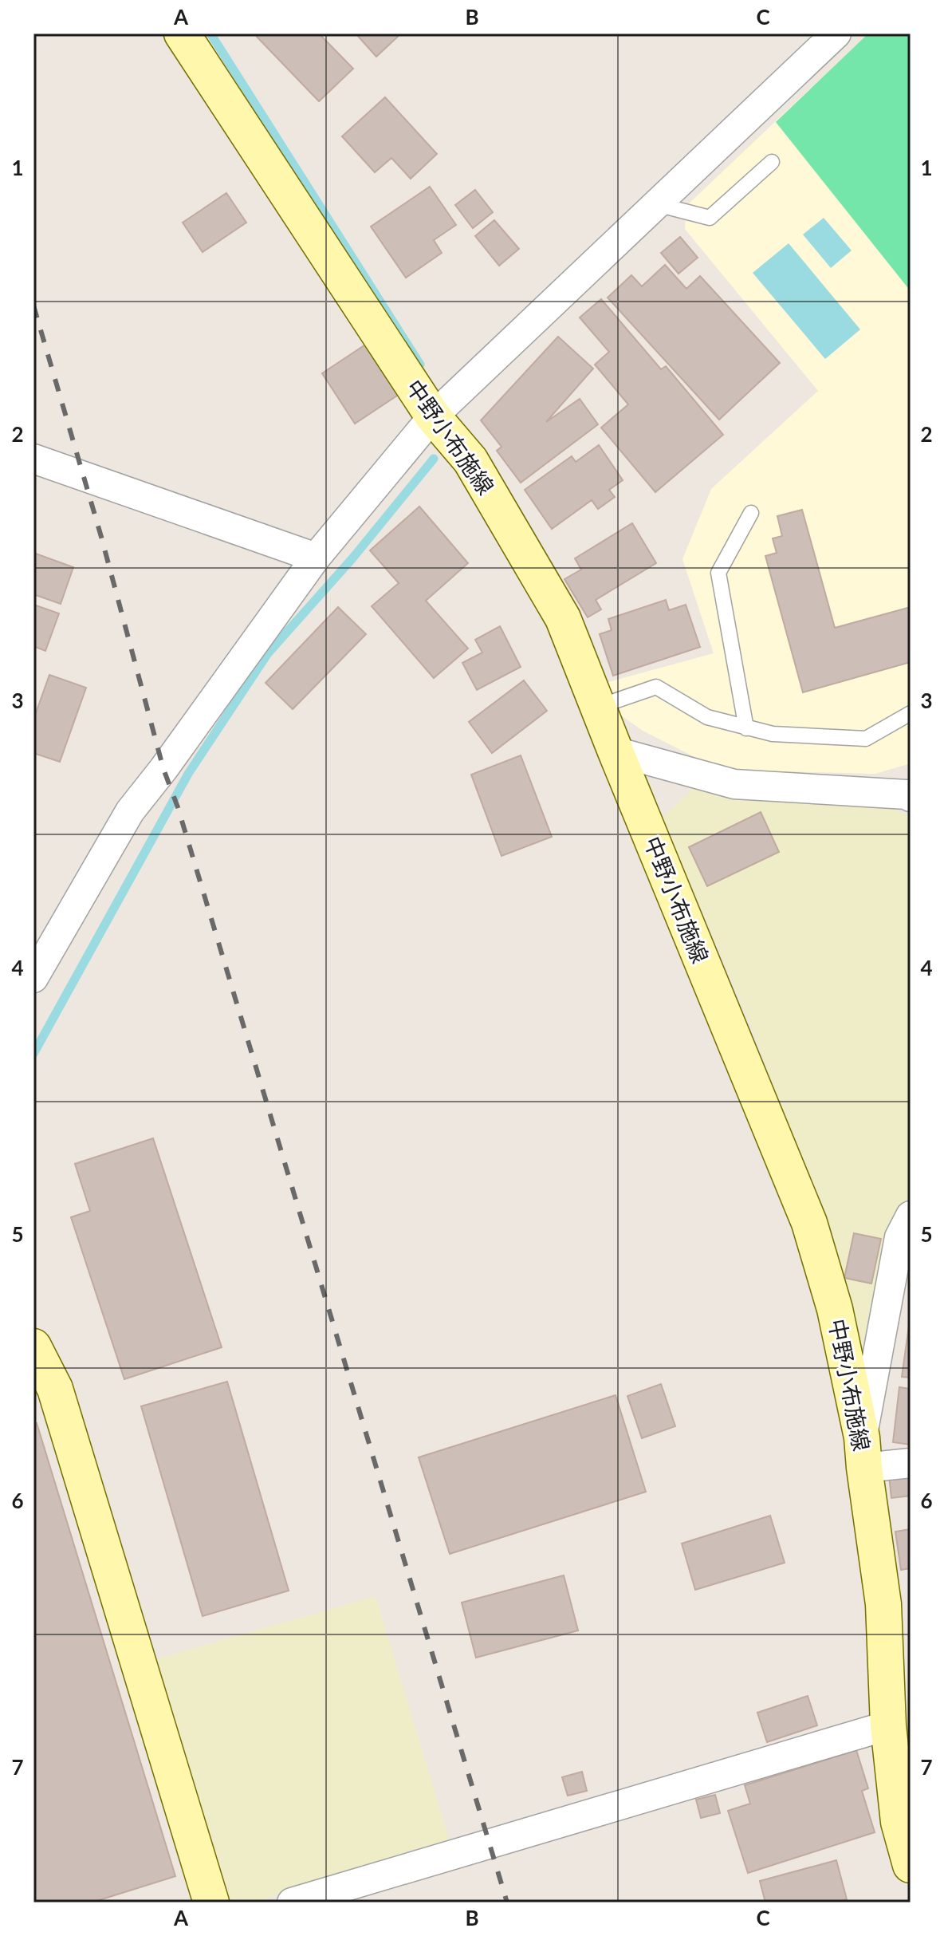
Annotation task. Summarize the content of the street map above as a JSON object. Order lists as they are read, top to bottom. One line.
{"streets":{"main road":["中野小布施線"]},"grid":{"columns":["A","B","C"],"rows":["1","2","3","4","5","6","7"]}}
